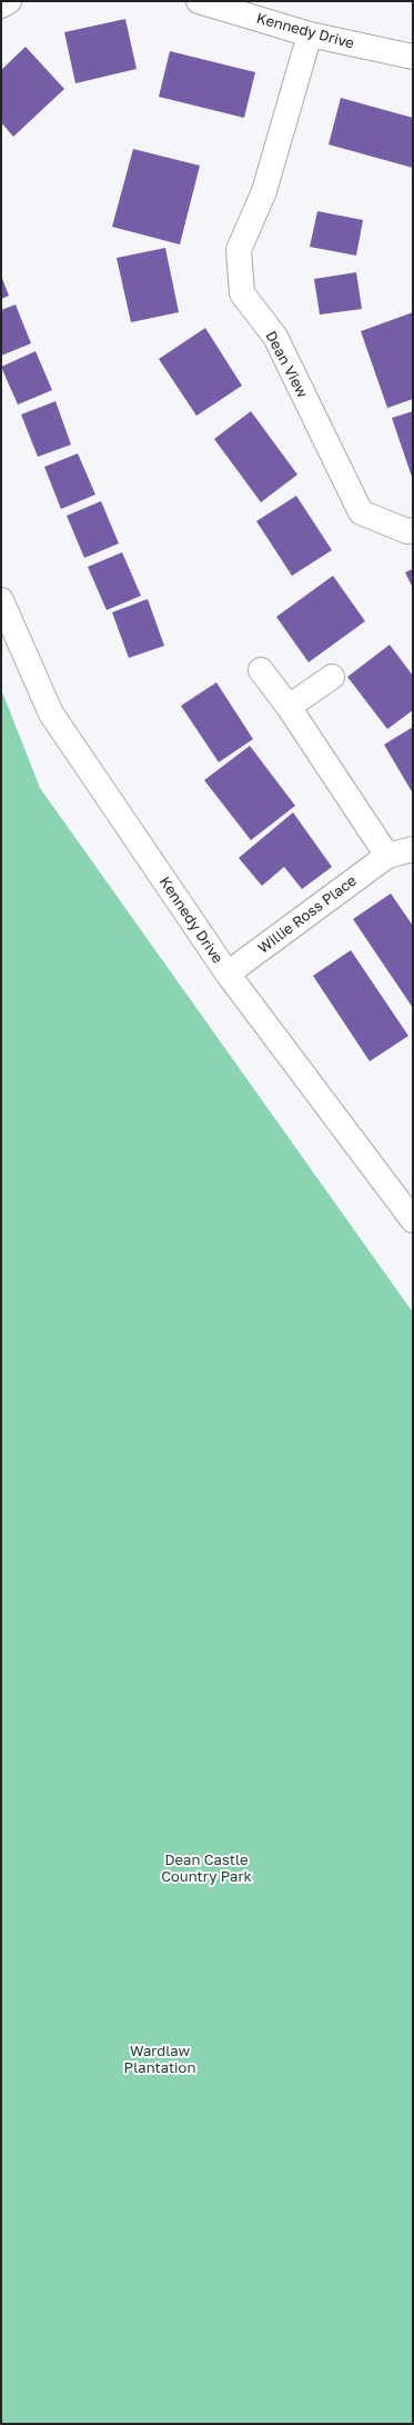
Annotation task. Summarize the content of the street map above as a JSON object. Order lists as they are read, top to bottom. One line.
{"streets":{"street":["Kennedy Drive","Dean View","Willie Ross Place"]},"crossings":[["Kennedy Drive","Dean View"],["Kennedy Drive","Willie Ross Place"]],"parks":["Dean Castle Country Park","Wardlaw Plantation"]}
